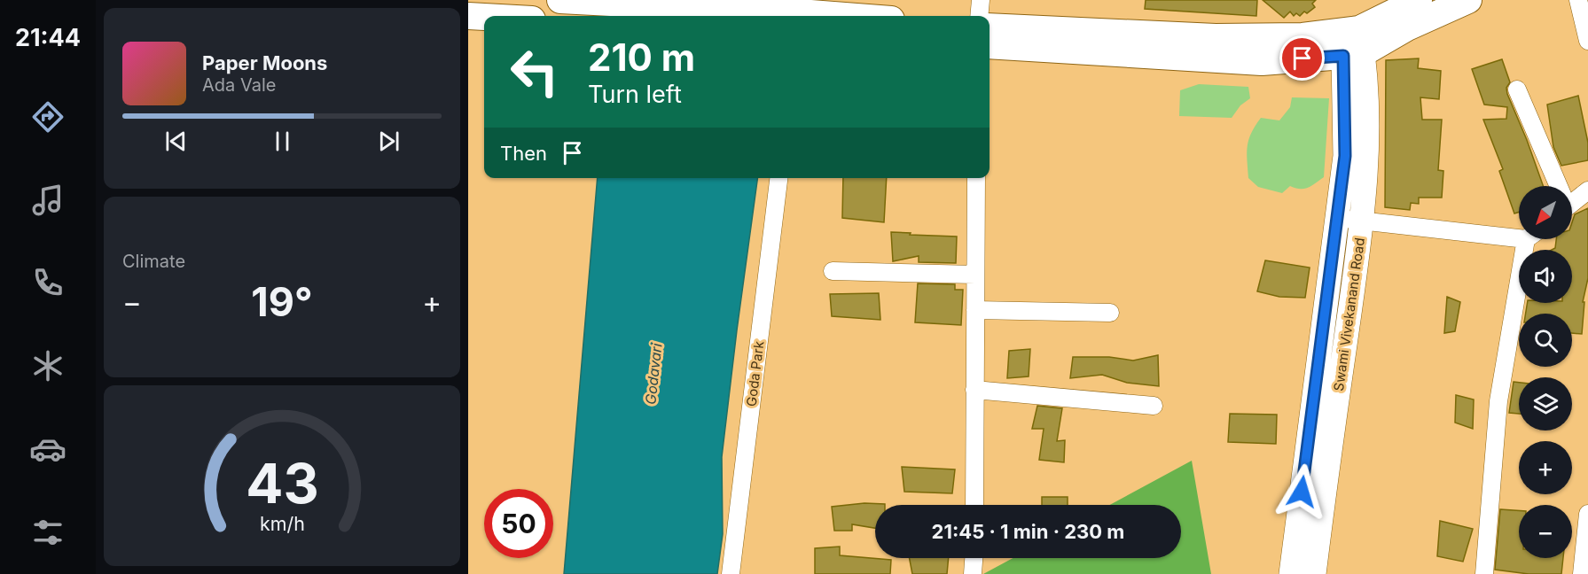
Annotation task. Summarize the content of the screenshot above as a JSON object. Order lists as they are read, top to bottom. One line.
{"streets":{"main road":["Swami Vivekanand Road"],"street":["Goda Park"]},"water":["Godavari"],"north":"bottom left","page":{"tabs":"21:44","turn":["210 m","Turn left"],"song":["Paper Moons","Ada Vale"],"then":"Then","map_buttons":["+","−"],"tile":"Climate","heat":["−","19°","+"],"limit":"50","trip":"21:45 · 1 min · 230 m","gauge":["43","km/h"]}}
